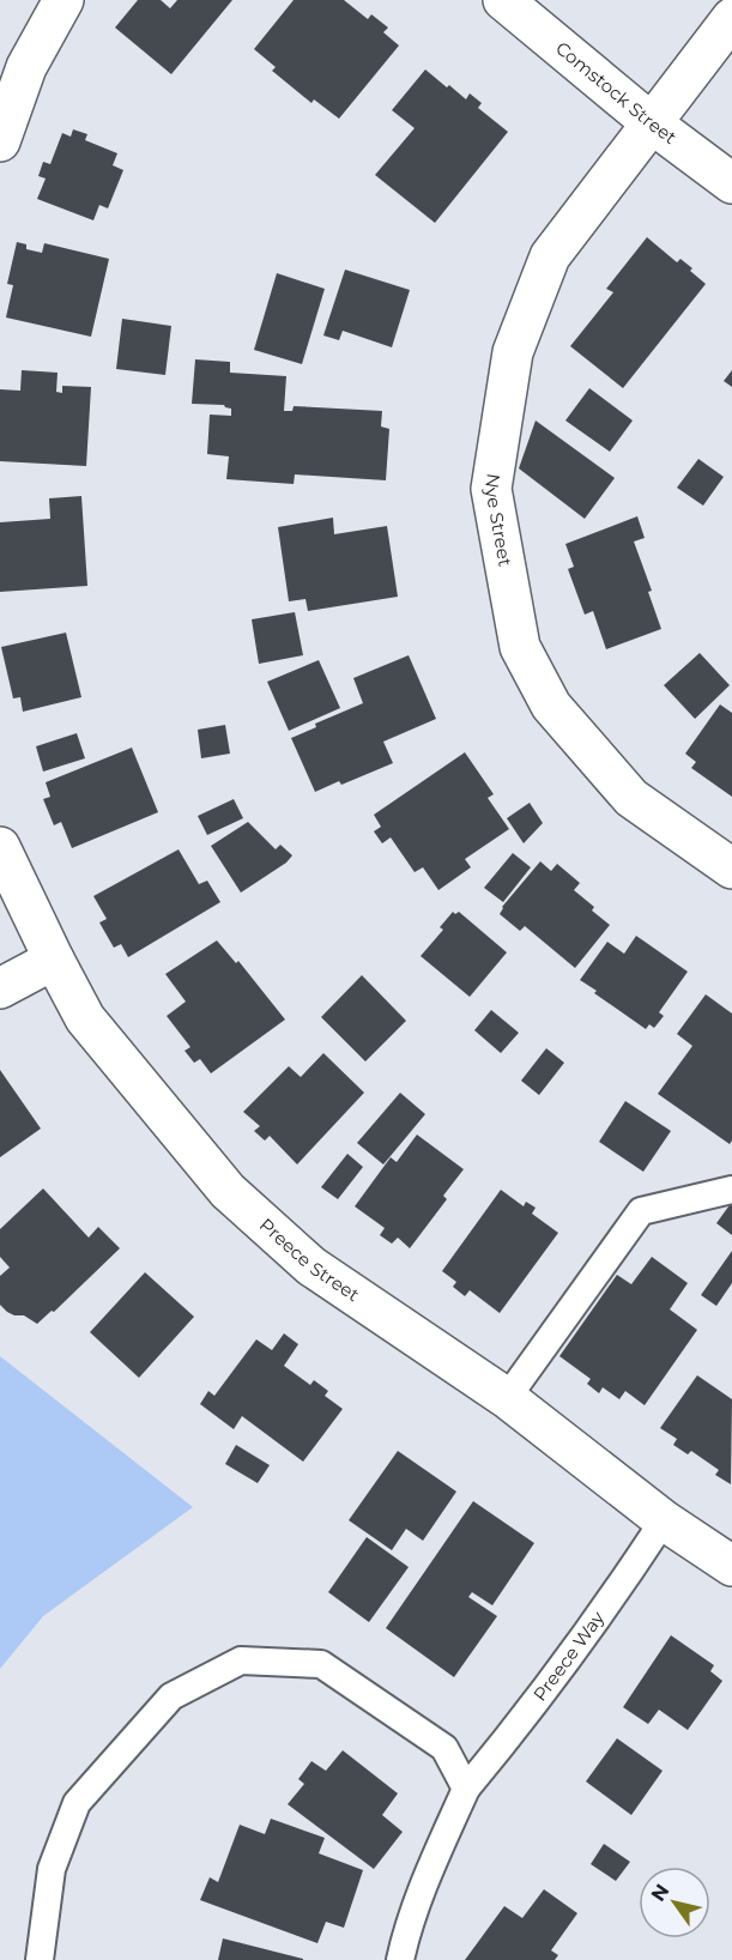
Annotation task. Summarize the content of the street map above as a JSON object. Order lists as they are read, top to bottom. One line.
{"streets":{"street":["Comstock Street","Nye Street","Preece Street"],"lane":["Preece Way"]},"crossings":[["Comstock Street","Nye Street"],["Preece Street","Preece Way"]],"north":"top left"}
